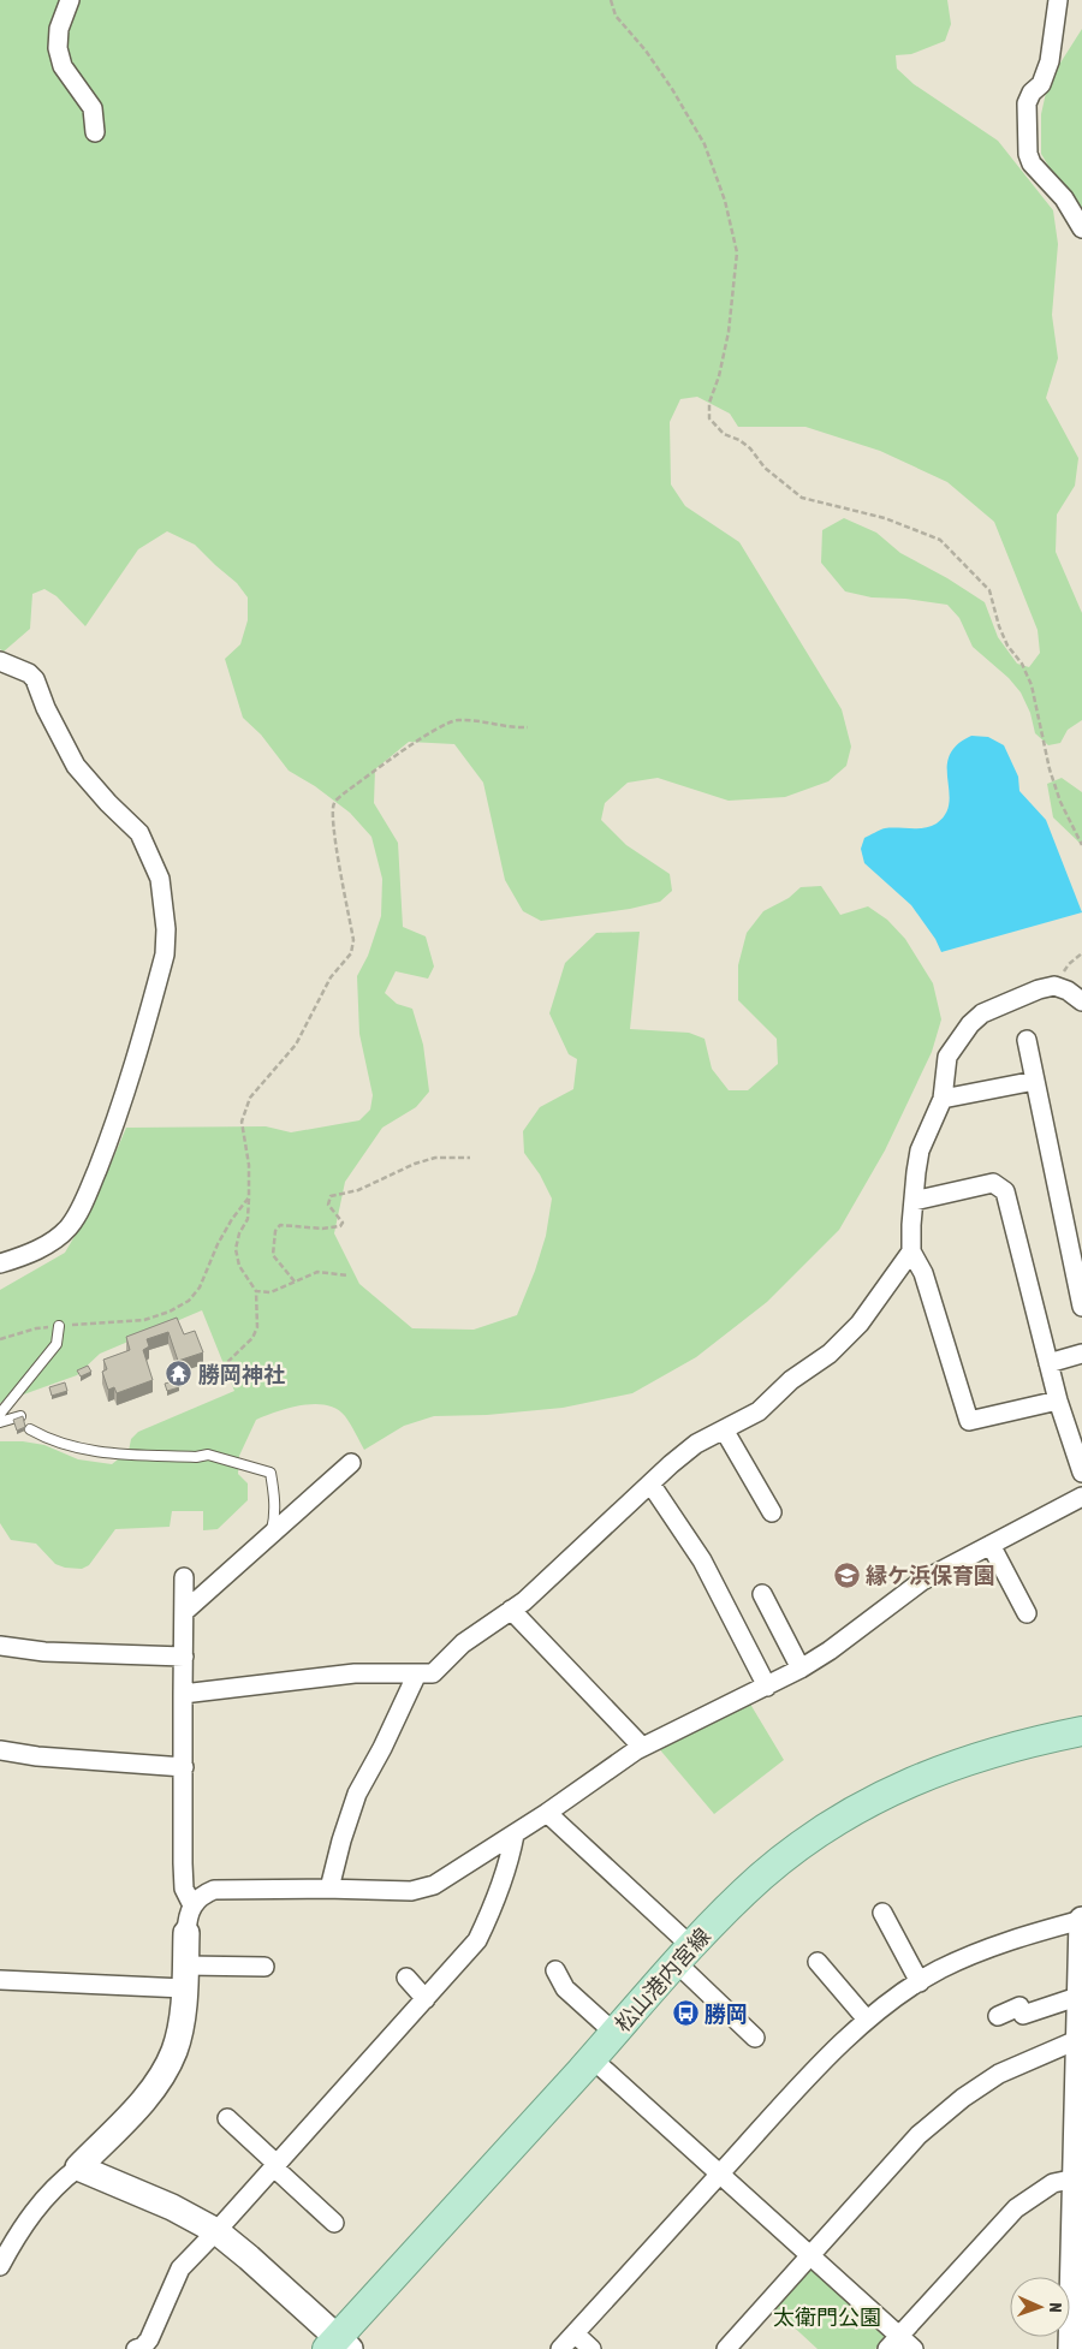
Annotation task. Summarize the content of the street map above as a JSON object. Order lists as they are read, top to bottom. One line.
{"streets":{"main road":["松山港内宮線"]},"parks":["太衛門公園"],"places":{"temple":["勝岡神社"],"school or university":["縁ケ浜保育園"],"bus stop":["勝岡"]},"north":"right"}
